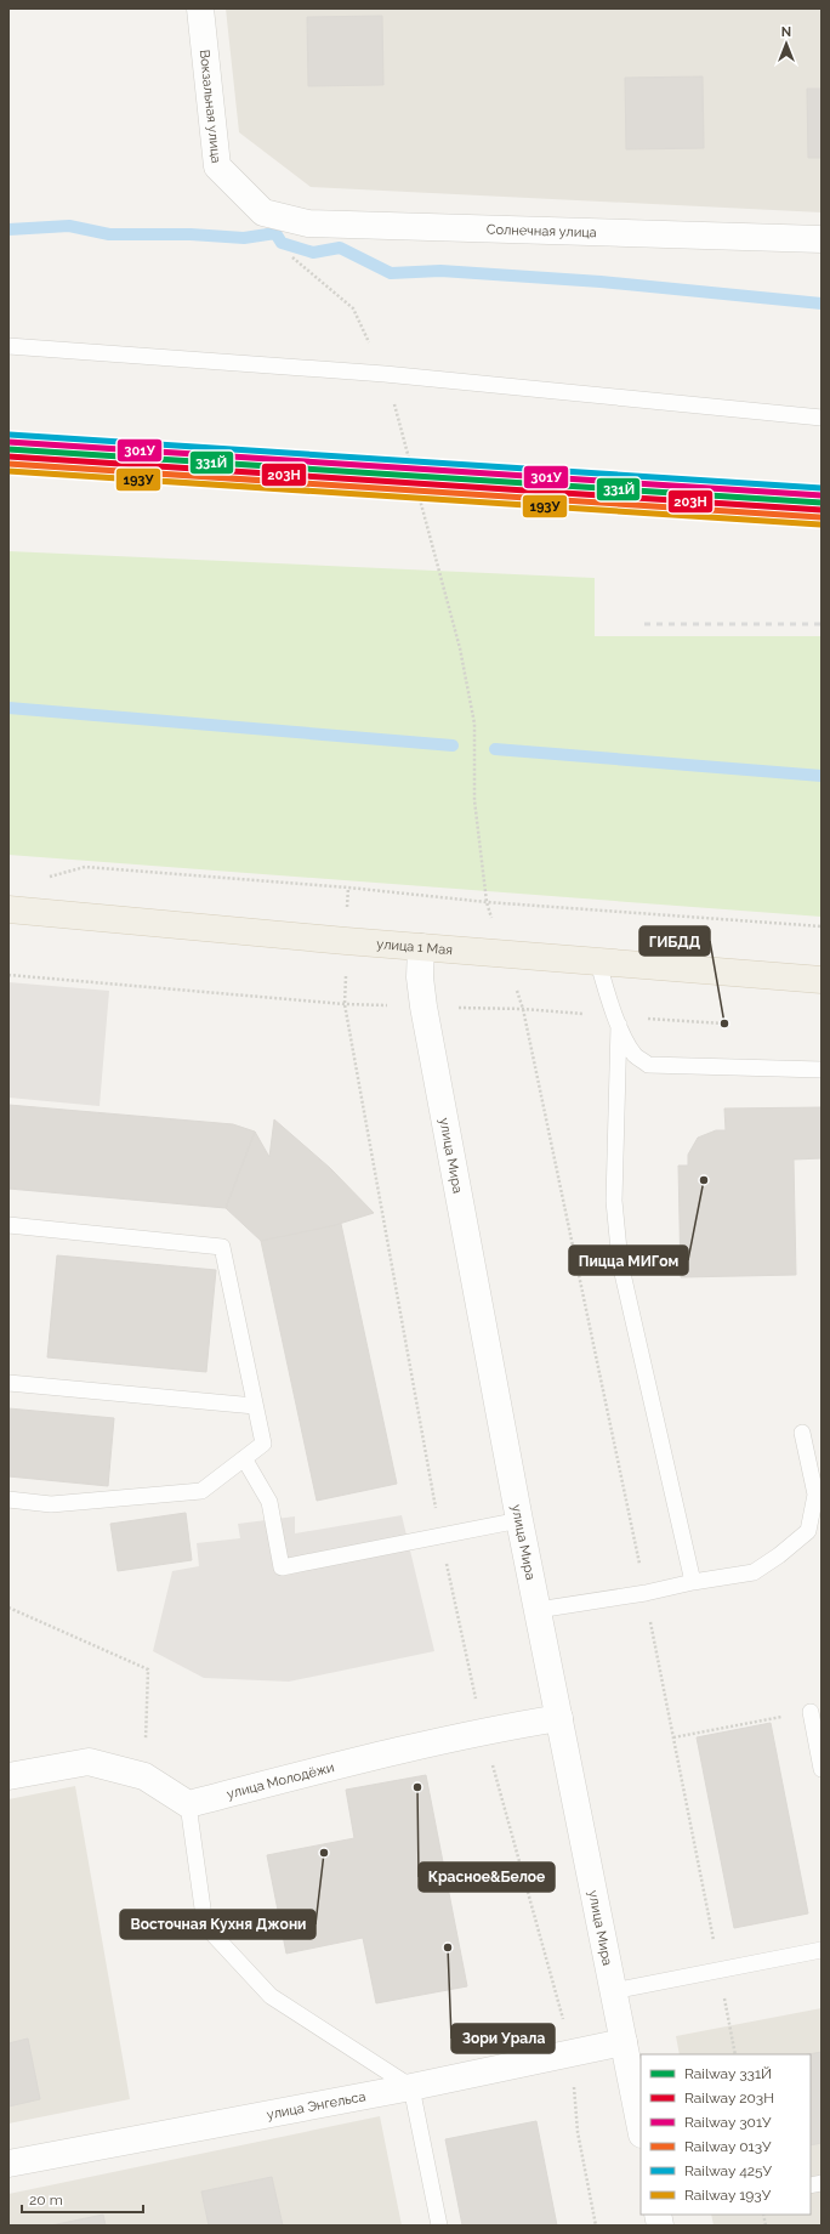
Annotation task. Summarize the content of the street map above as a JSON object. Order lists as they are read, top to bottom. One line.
{"streets":{"main road":["улица 1 Мая"],"street":["Вокзальная улица","Солнечная улица","улица Мира","улица Молодёжи","улица Энгельса"]},"crossings":[["Вокзальная улица","Солнечная улица"],["улица 1 Мая","улица Мира"],["улица Мира","улица Молодёжи"],["улица Мира","улица Энгельса"]],"places":["ГИБДД","Пицца МИГом","Красное&Белое","Восточная Кухня Джони","Зори Урала"],"lines":["rail line 425У","rail line 301У","rail line 331Й","rail line 203Н","rail line 013У","rail line 193У"],"legend":["Railway 331Й","Railway 203Н","Railway 301У","Railway 013У","Railway 425У","Railway 193У"],"scale_bar":"20 m","north":"top"}
